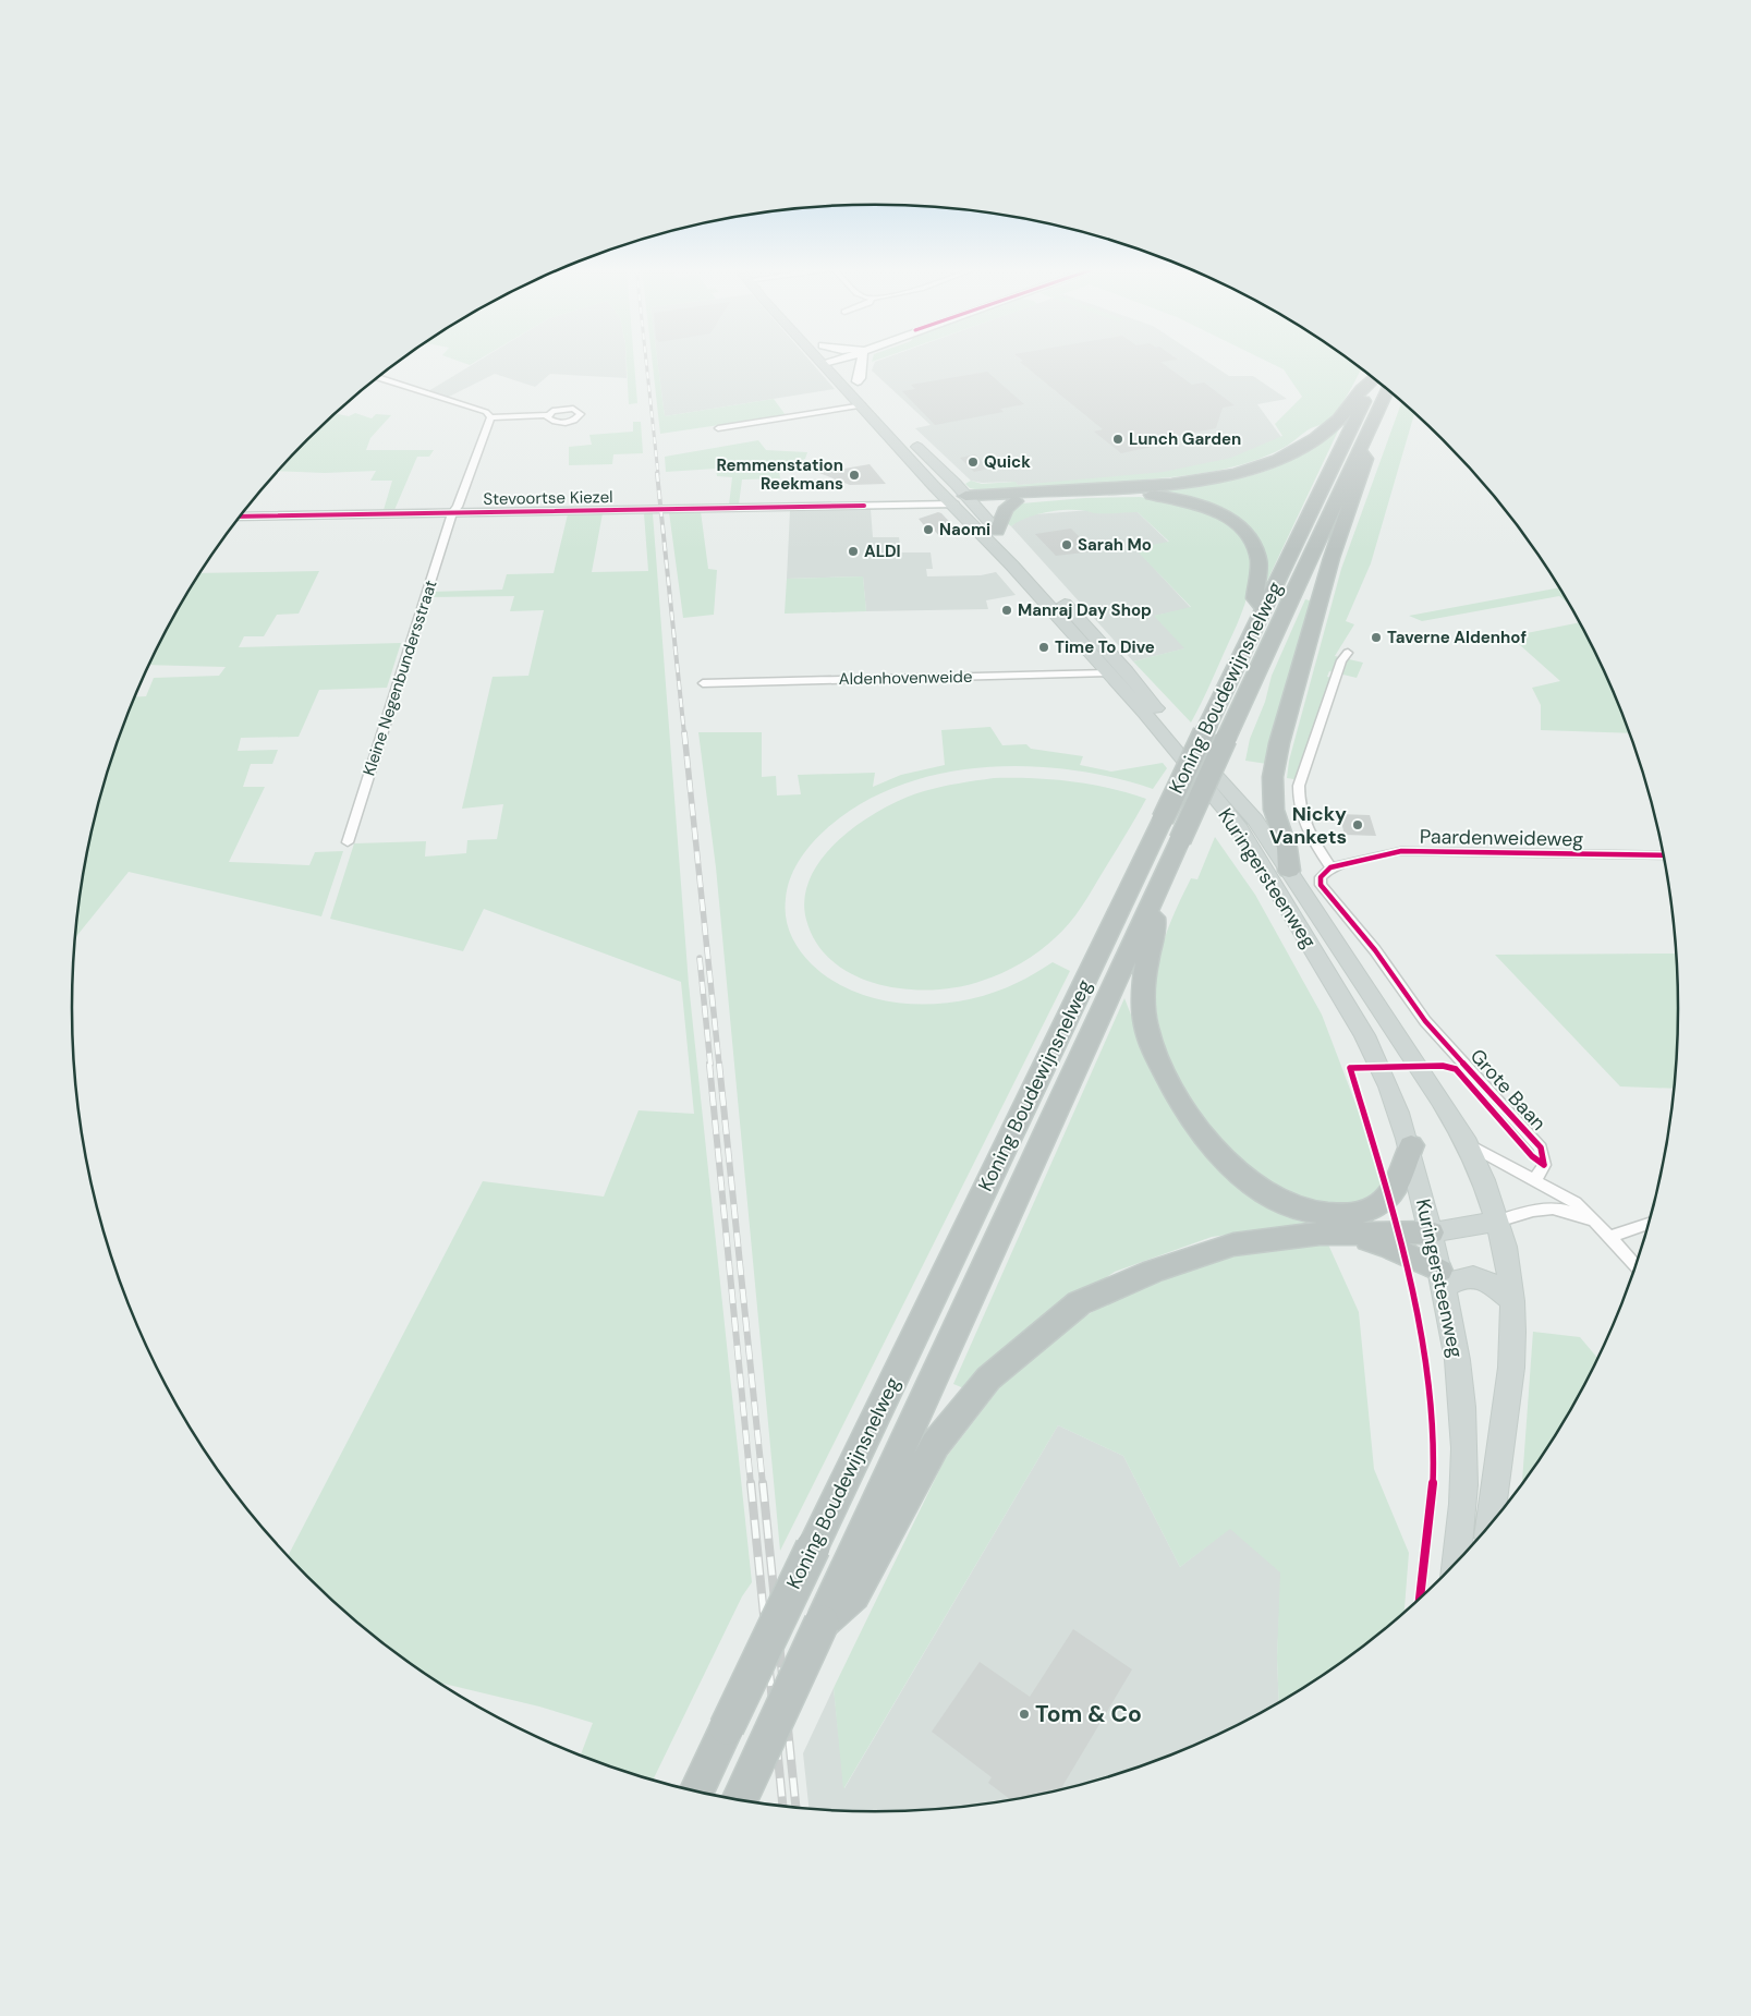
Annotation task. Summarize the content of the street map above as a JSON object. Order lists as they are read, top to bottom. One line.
{"streets":{"highway":["Koning Boudewijnsnelweg"],"main road":["Stevoortse Kiezel","Kuringersteenweg"],"street":["Kleine Negenbundersstraat","Aldenhovenweide","Paardenweideweg","Grote Baan"]},"crossings":[["Stevoortse Kiezel","Kleine Negenbundersstraat"],["Stevoortse Kiezel","Kuringersteenweg"],["Aldenhovenweide","Kuringersteenweg"],["Paardenweideweg","Grote Baan"]],"places":["Lunch Garden","Quick","Remmenstation Reekmans","Naomi","Sarah Mo","ALDI","Manraj Day Shop","Taverne Aldenhof","Time To Dive","Nicky Vankets","Tom & Co"]}
